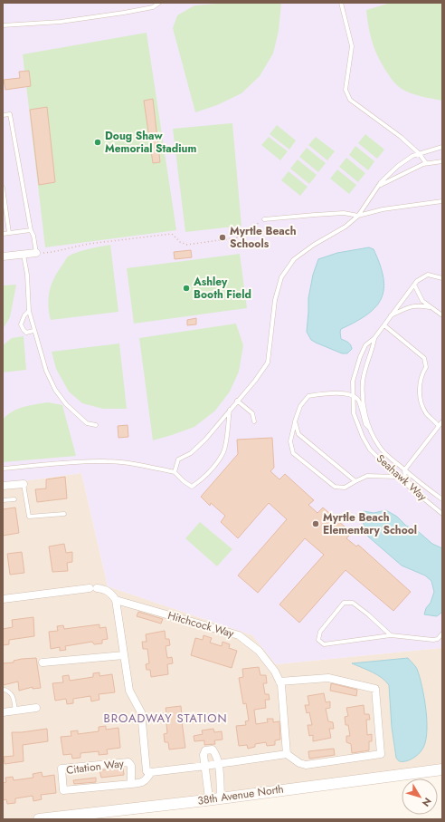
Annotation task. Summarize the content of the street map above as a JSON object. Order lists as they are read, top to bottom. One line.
{"streets":{"main road":["38th Avenue North"],"street":["Hitchcock Way","Citation Way"],"lane":["Seahawk Way"]},"districts":["BROADWAY STATION"],"places":["Doug Shaw Memorial Stadium","Myrtle Beach Schools","Ashley Booth Field","Myrtle Beach Elementary School"],"north":"bottom right"}
